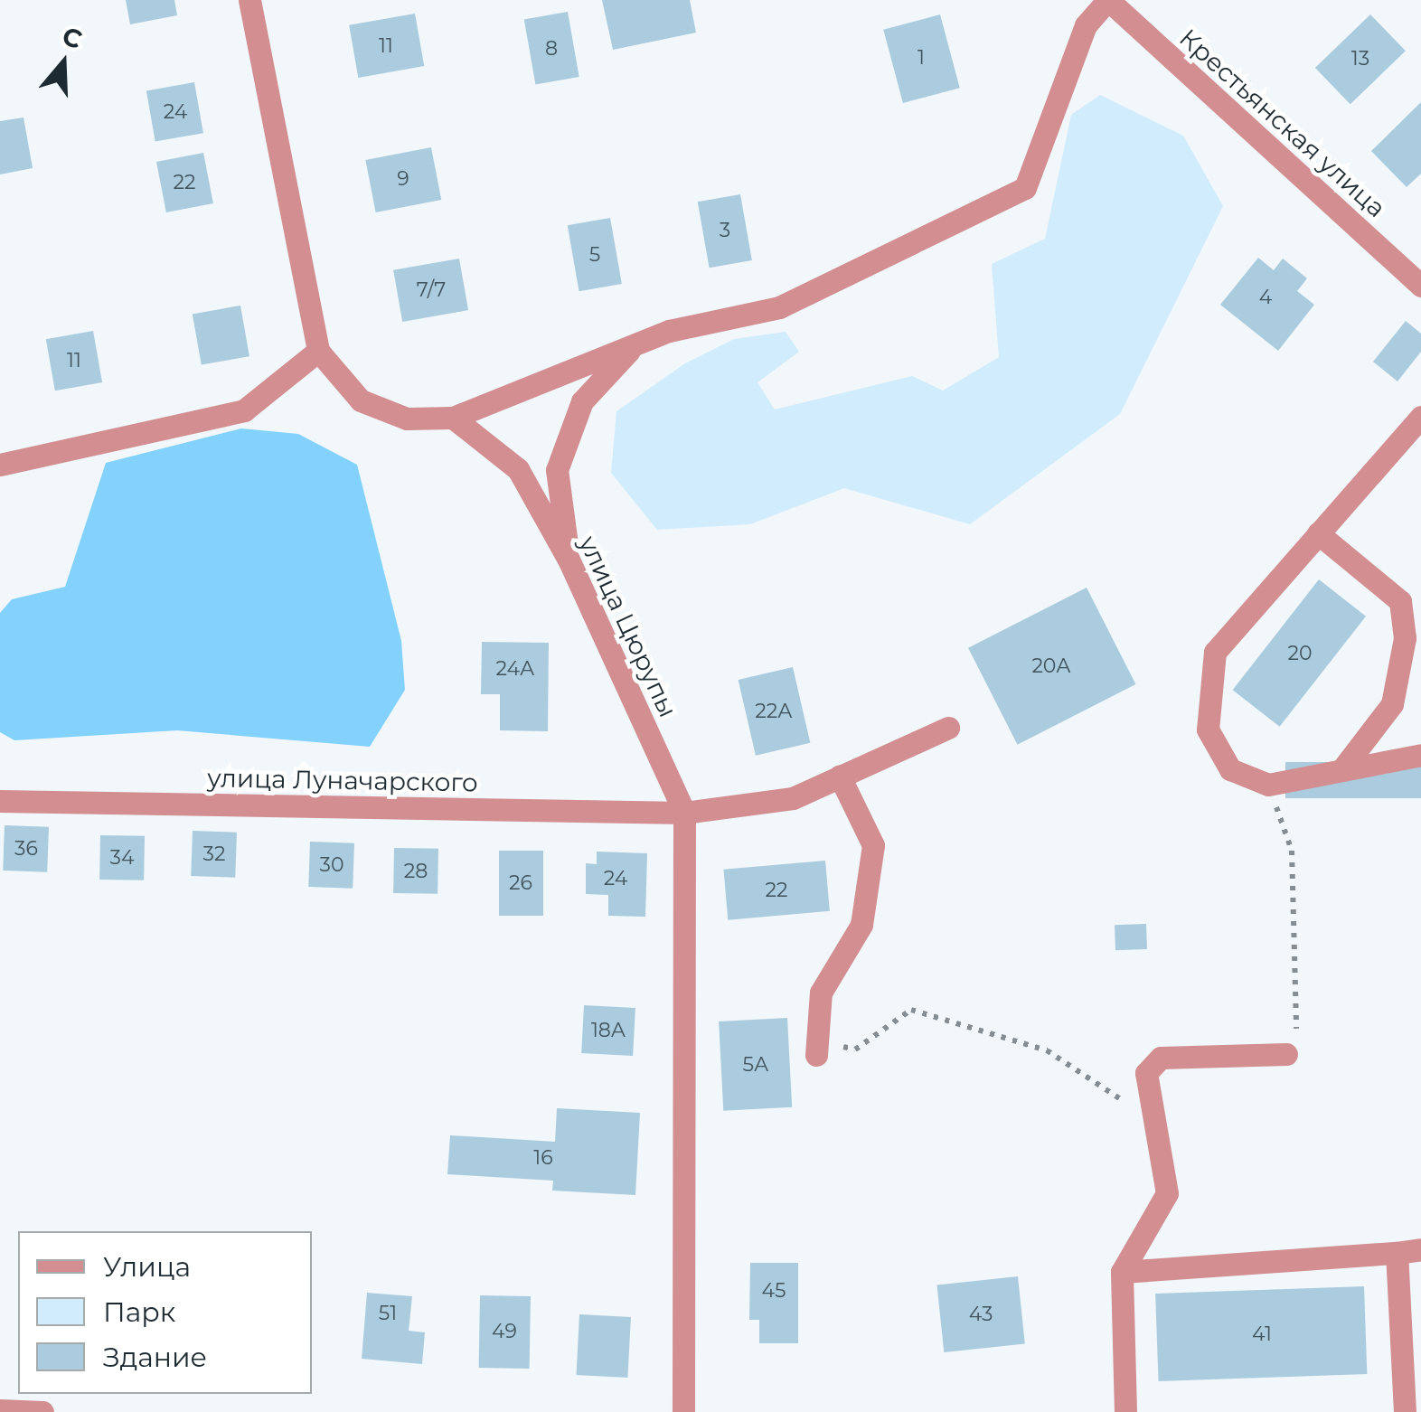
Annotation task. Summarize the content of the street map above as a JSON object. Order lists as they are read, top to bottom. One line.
{"streets":{"street":["Крестьянская улица","улица Цюрупы","улица Луначарского"]},"crossings":[["улица Цюрупы","улица Луначарского"]],"house_numbers":["11","8","1","13","24","9","22","3","5","7/7","4","11","20","20А","24А","22А","36","32","34","30","28","24","26","22","18А","5А","16","45","51","43","49","41"],"legend":["Улица","Парк","Здание"],"north":"top"}
